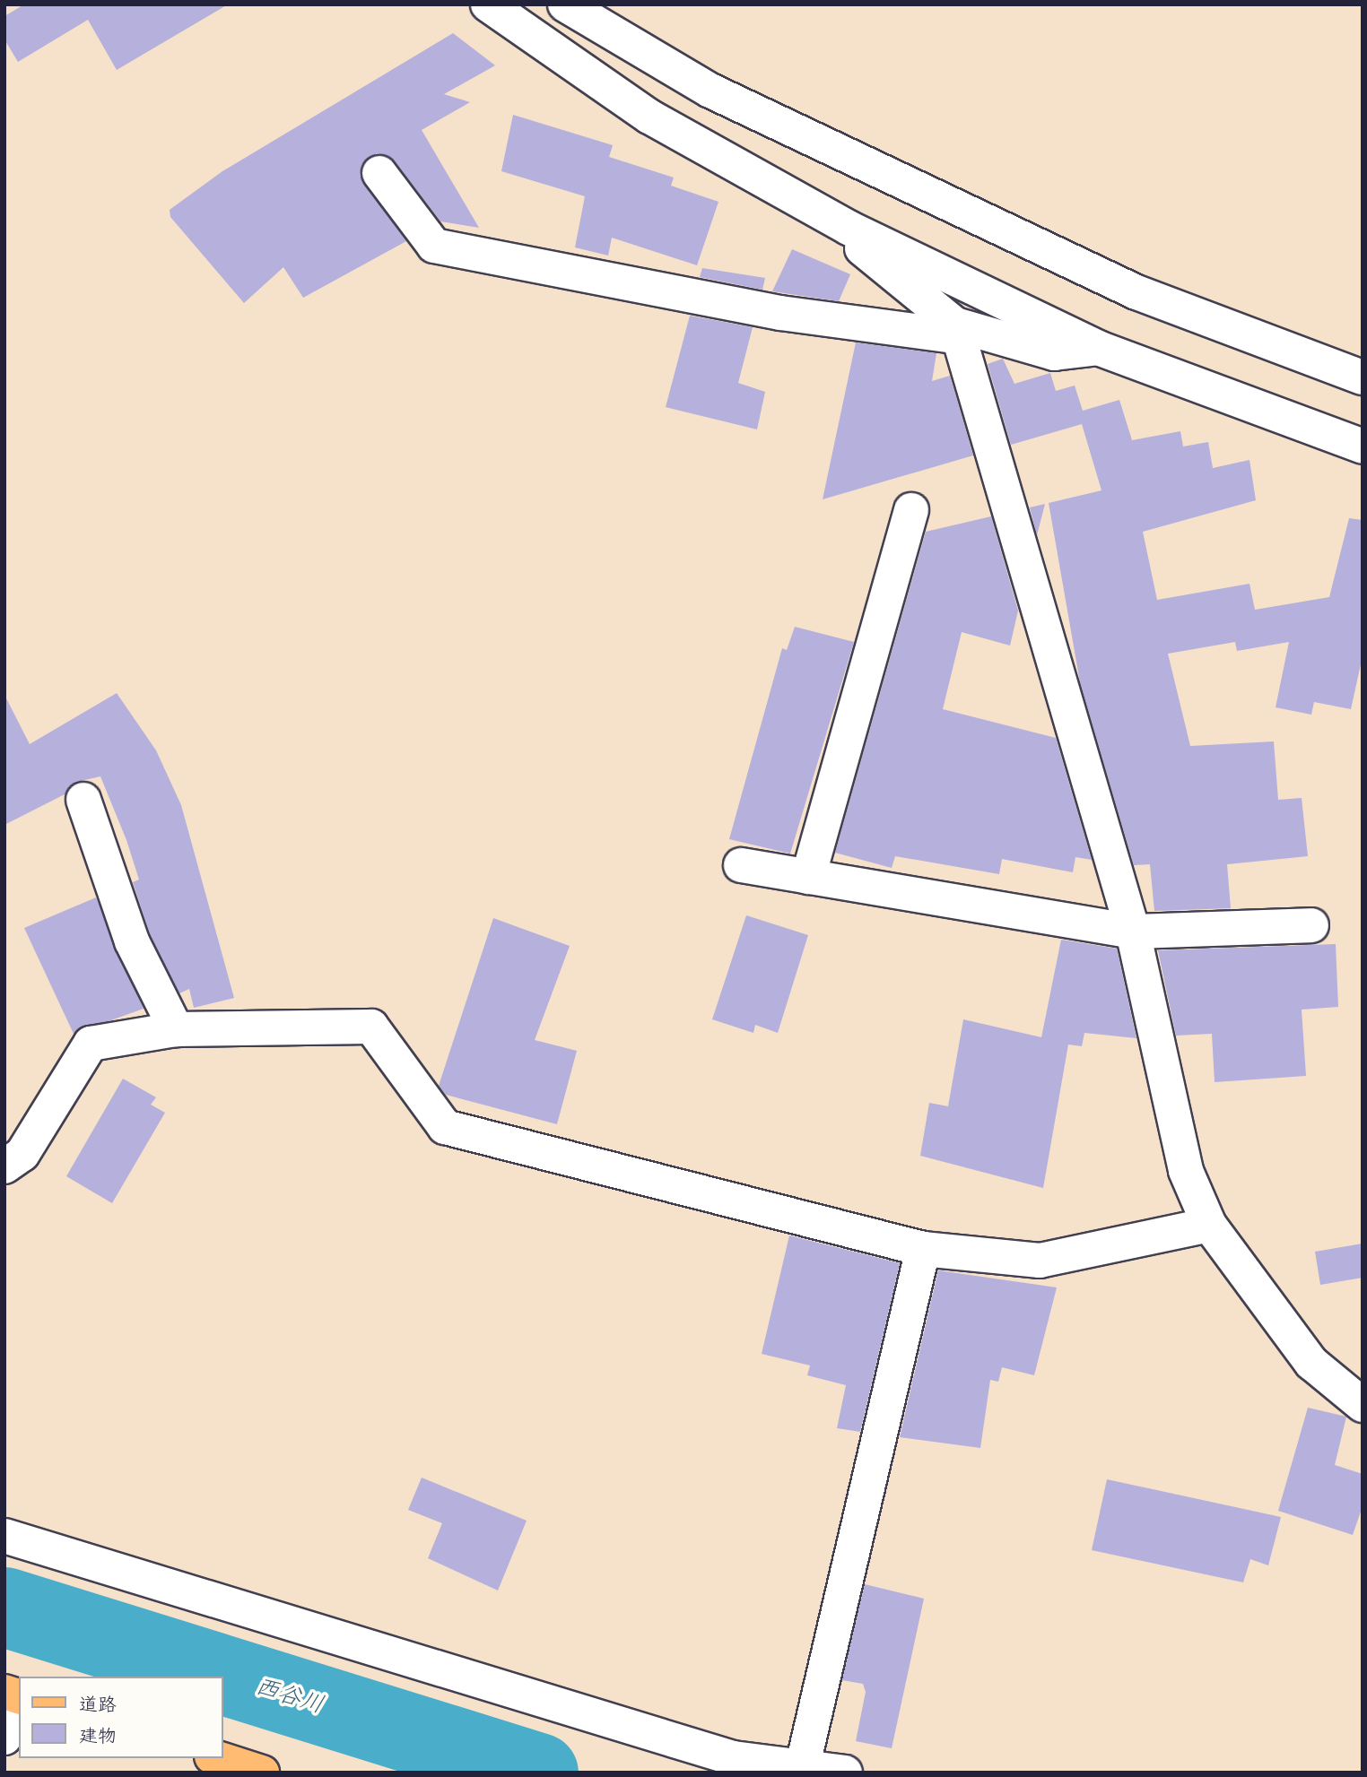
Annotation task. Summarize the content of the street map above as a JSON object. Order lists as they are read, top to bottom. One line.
{"water":["西谷川"],"legend":["道路","建物"]}
